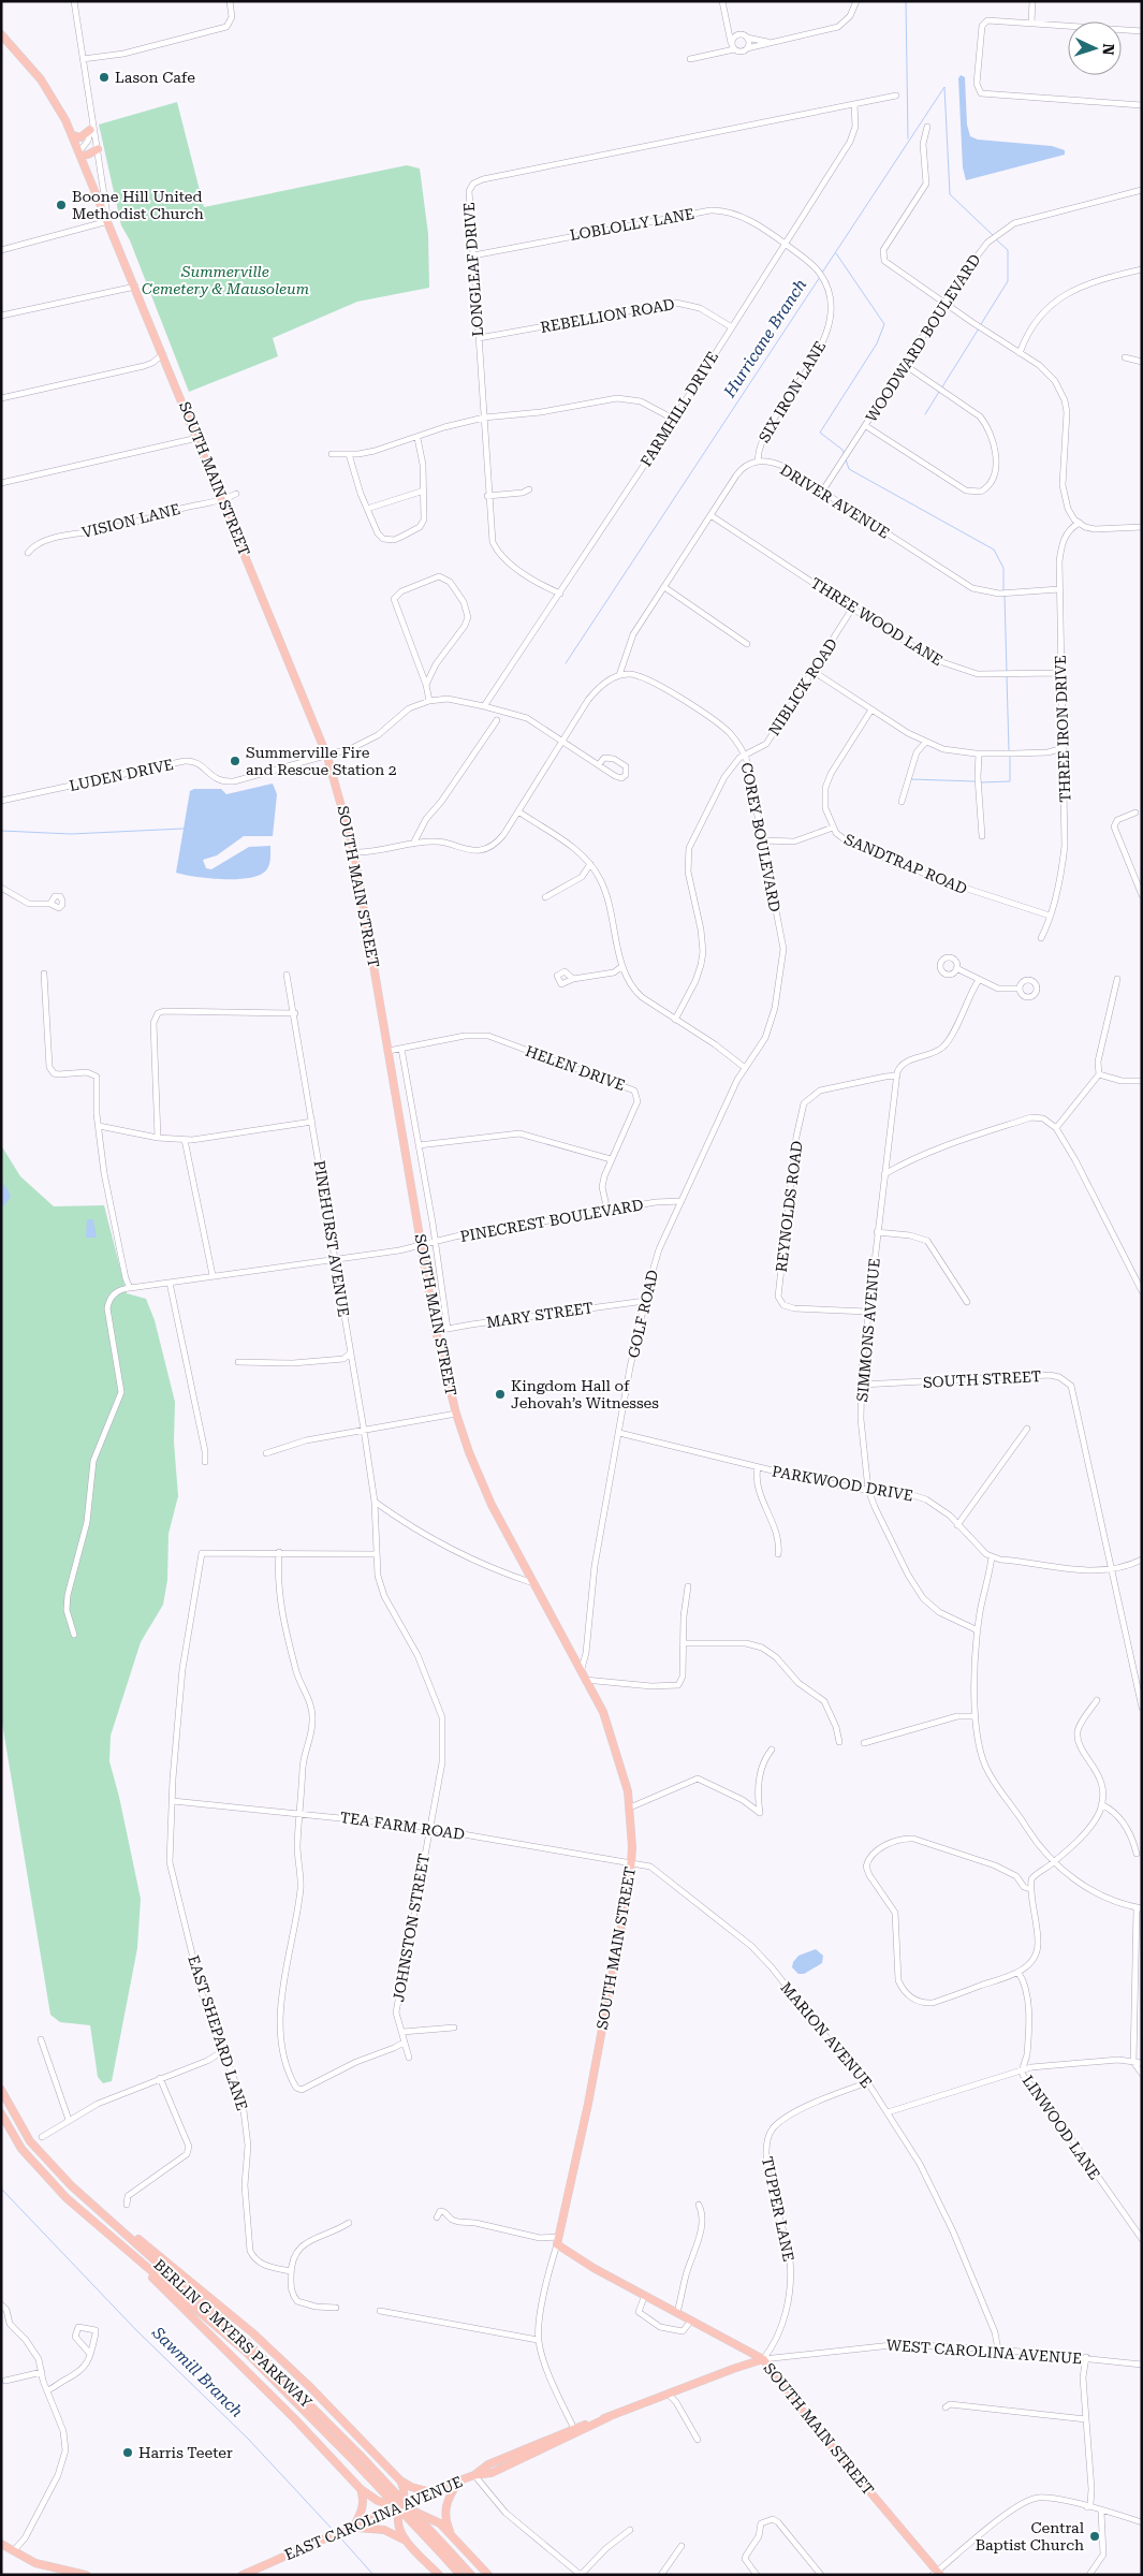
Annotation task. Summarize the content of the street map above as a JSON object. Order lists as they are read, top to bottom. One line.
{"streets":{"main road":["SOUTH MAIN STREET","BERLIN G MYERS PARKWAY","EAST CAROLINA AVENUE"],"street":["LOBLOLLY LANE","LONGLEAF DRIVE","REBELLION ROAD","WOODWARD BOULEVARD","SIX IRON LANE","FARMHILL DRIVE","DRIVER AVENUE","VISION LANE","THREE WOOD LANE","NIBLICK ROAD","THREE IRON DRIVE","LUDEN DRIVE","COREY BOULEVARD","SANDTRAP ROAD","HELEN DRIVE","REYNOLDS ROAD","PINECREST BOULEVARD","PINEHURST AVENUE","GOLF ROAD","MARY STREET","SIMMONS AVENUE","SOUTH STREET","PARKWOOD DRIVE","TEA FARM ROAD","JOHNSTON STREET","EAST SHEPARD LANE","MARION AVENUE","LINWOOD LANE","TUPPER LANE","WEST CAROLINA AVENUE"]},"crossings":[["LOBLOLLY LANE","LONGLEAF DRIVE"],["LOBLOLLY LANE","SIX IRON LANE"],["LOBLOLLY LANE","FARMHILL DRIVE"],["LONGLEAF DRIVE","REBELLION ROAD"],["LONGLEAF DRIVE","FARMHILL DRIVE"],["REBELLION ROAD","FARMHILL DRIVE"],["WOODWARD BOULEVARD","DRIVER AVENUE"],["SIX IRON LANE","FARMHILL DRIVE"],["SIX IRON LANE","DRIVER AVENUE"],["SOUTH MAIN STREET","VISION LANE"],["SOUTH MAIN STREET","LUDEN DRIVE"],["SOUTH MAIN STREET","HELEN DRIVE"],["SOUTH MAIN STREET","PINECREST BOULEVARD"],["SOUTH MAIN STREET","GOLF ROAD"],["SOUTH MAIN STREET","MARY STREET"],["SOUTH MAIN STREET","TEA FARM ROAD"],["SOUTH MAIN STREET","MARION AVENUE"],["SOUTH MAIN STREET","TUPPER LANE"],["SOUTH MAIN STREET","WEST CAROLINA AVENUE"],["SOUTH MAIN STREET","EAST CAROLINA AVENUE"],["DRIVER AVENUE","THREE IRON DRIVE"],["THREE WOOD LANE","NIBLICK ROAD"],["THREE WOOD LANE","THREE IRON DRIVE"],["NIBLICK ROAD","COREY BOULEVARD"],["THREE IRON DRIVE","SANDTRAP ROAD"],["COREY BOULEVARD","GOLF ROAD"],["HELEN DRIVE","PINECREST BOULEVARD"],["REYNOLDS ROAD","SIMMONS AVENUE"],["PINECREST BOULEVARD","PINEHURST AVENUE"],["PINECREST BOULEVARD","GOLF ROAD"],["PINEHURST AVENUE","JOHNSTON STREET"],["GOLF ROAD","MARY STREET"],["GOLF ROAD","PARKWOOD DRIVE"],["SIMMONS AVENUE","SOUTH STREET"],["SIMMONS AVENUE","PARKWOOD DRIVE"],["TEA FARM ROAD","JOHNSTON STREET"],["TEA FARM ROAD","EAST SHEPARD LANE"],["TEA FARM ROAD","MARION AVENUE"],["MARION AVENUE","TUPPER LANE"],["MARION AVENUE","WEST CAROLINA AVENUE"],["TUPPER LANE","WEST CAROLINA AVENUE"],["TUPPER LANE","EAST CAROLINA AVENUE"],["WEST CAROLINA AVENUE","EAST CAROLINA AVENUE"]],"water":["Hurricane Branch","Sawmill Branch"],"parks":["Summerville Cemetery & Mausoleum"],"places":["Lason Cafe","Boone Hill United Methodist Church","Summerville Fire and Rescue Station 2","Kingdom Hall of Jehovah’s Witnesses","Harris Teeter","Central Baptist Church"],"north":"right"}
